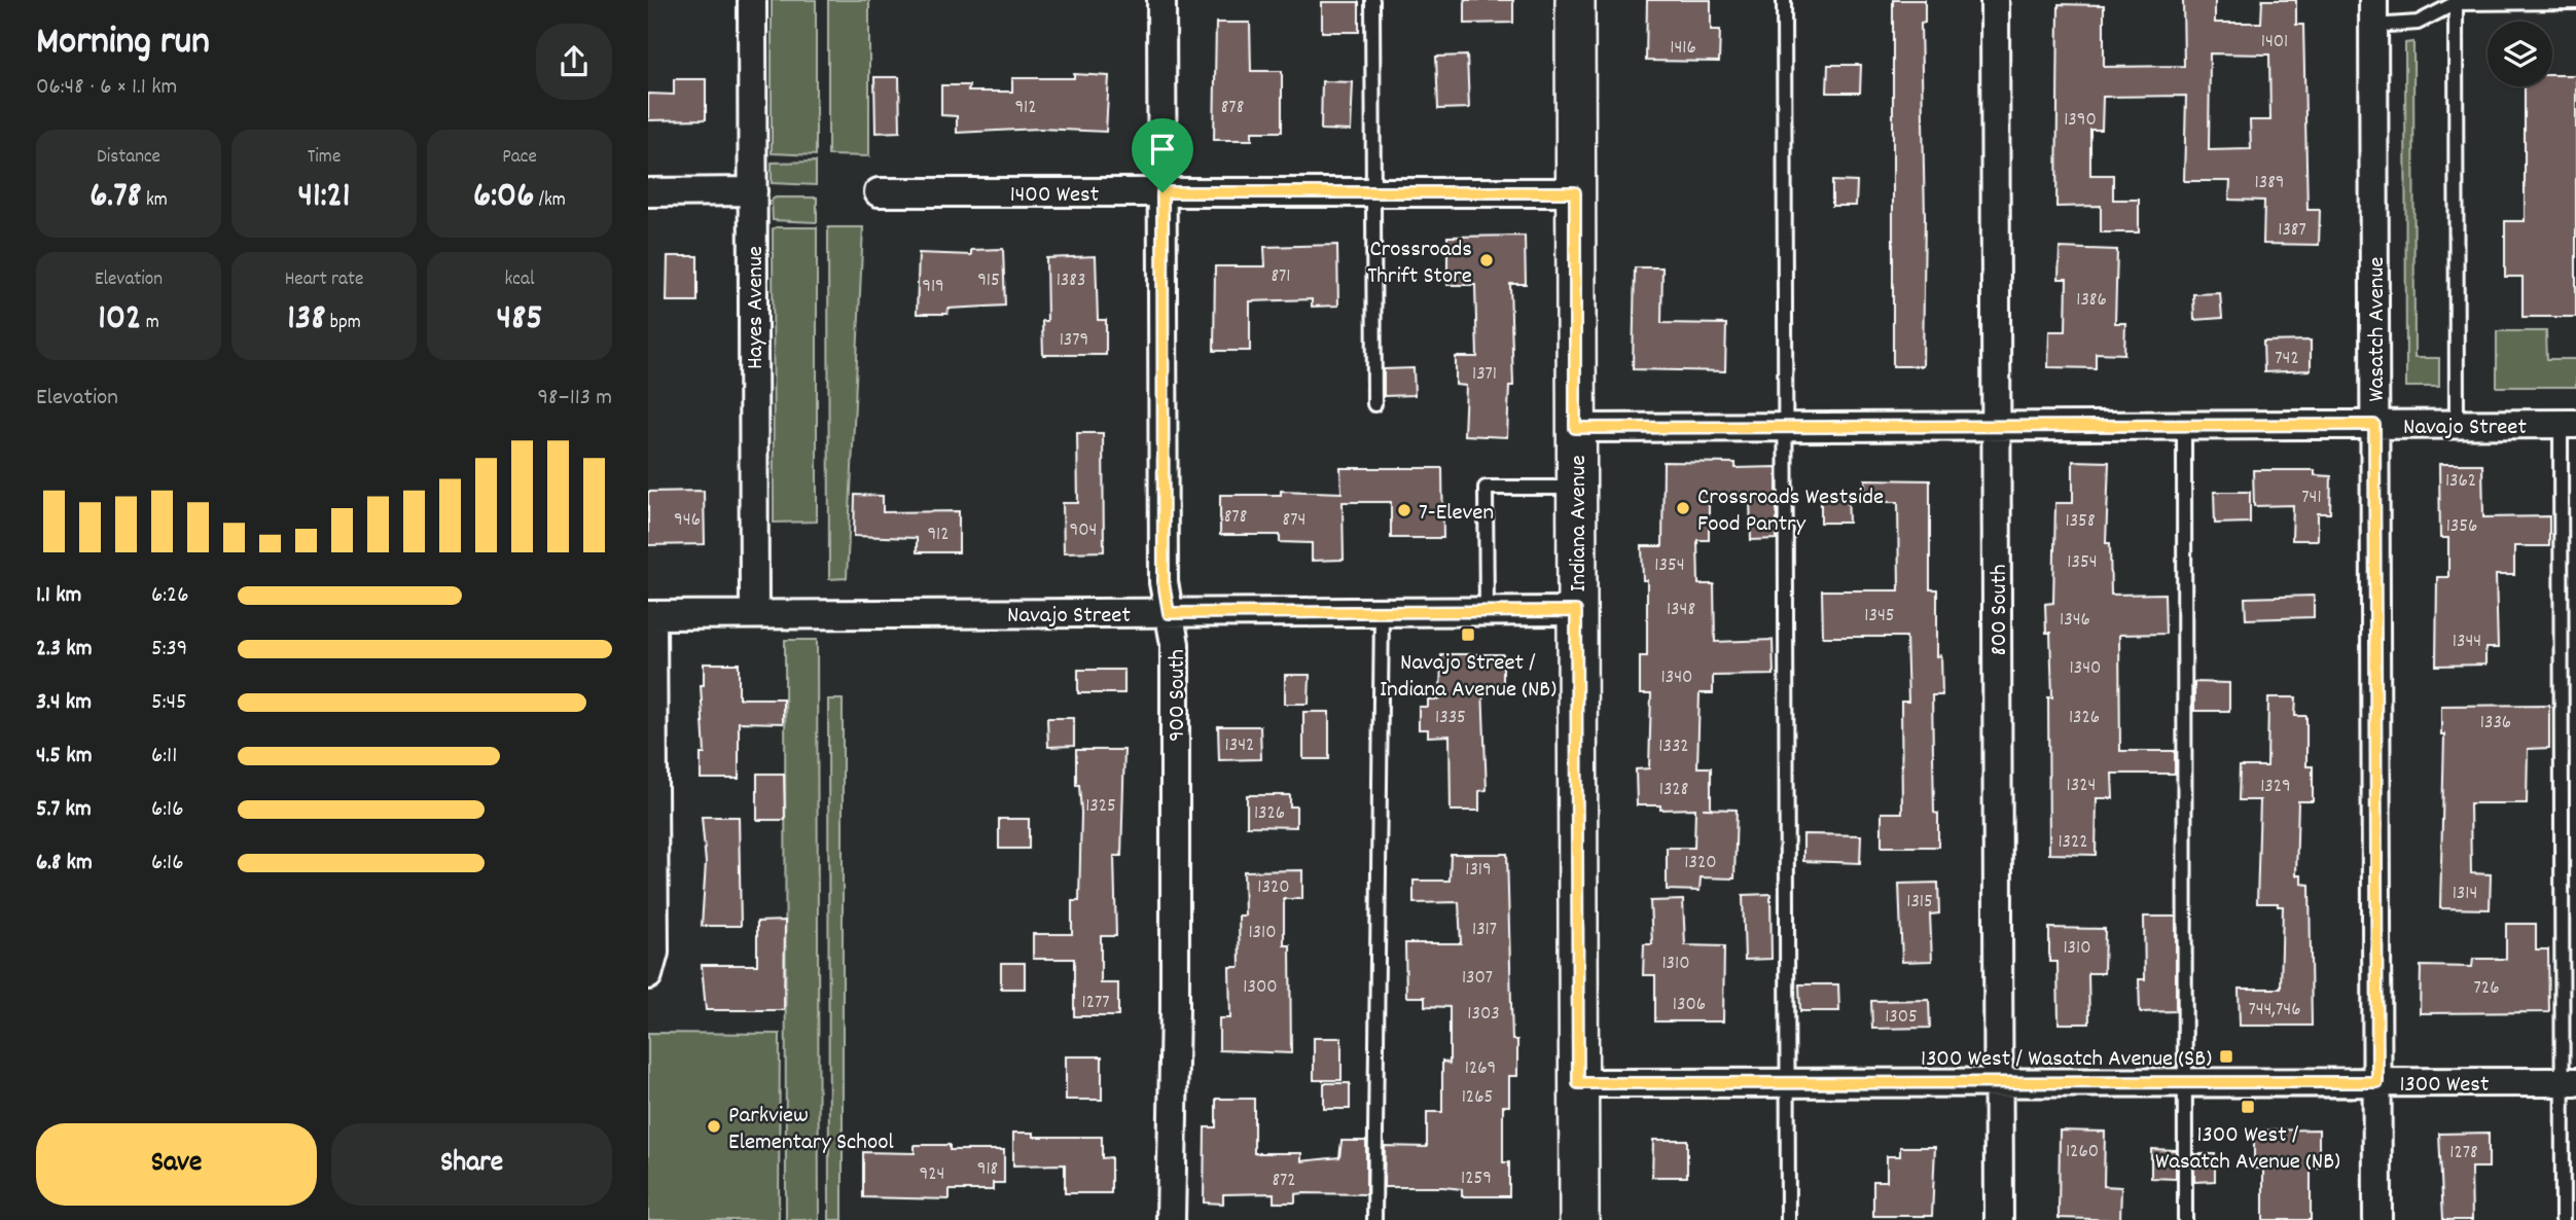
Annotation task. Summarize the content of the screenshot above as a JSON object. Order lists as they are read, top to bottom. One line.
{"streets":{"street":["1400 West","Hayes Avenue","Wasatch Avenue","Navajo Street","Indiana Avenue","800 South","900 South","1300 West"]},"crossings":[["1400 West","Indiana Avenue"],["1400 West","900 South"],["Hayes Avenue","Navajo Street"],["Wasatch Avenue","Navajo Street"],["Wasatch Avenue","1300 West"],["Navajo Street","Indiana Avenue"],["Navajo Street","800 South"],["Navajo Street","900 South"],["Indiana Avenue","1300 West"],["800 South","1300 West"]],"places":{"other":["Crossroads Thrift Store","Crossroads Westside Food Pantry","7-Eleven","Parkview Elementary School"],"transit":["Navajo Street / Indiana Avenue (NB)","1300 West / Wasatch Avenue (SB)","1300 West / Wasatch Avenue (NB)"]},"house_numbers":["1401","1416","912","878","1390","1389","1387","871","915","1383","919","1386","1379","742","1371","1362","741","878","946","874","1358","1356","904","912","1354","1354","1348","1345","1346","1344","1340","1340","1335","1326","1336","1342","1332","1324","1329","1328","1325","1326","1322","1320","1319","1320","1314","1315","1317","1310","1310","1310","1307","1300","726","1277","1306","744,746","1303","1305","1269","1265","1260","1278","918","924","1259","872"],"page":{"heading":["Morning run","06:48 · 6 × 1.1 km"],"stats":[["Distance","6.78 km"],["Time","41:21"],["Pace","6:06 /km"],["Elevation","102 m"],["Heart rate","138 bpm"],["kcal","485"]],"chart":["Elevation","98–113 m"],"list":[{"name":"1.1 km","note":"6:26"},{"name":"2.3 km","note":"5:39"},{"name":"3.4 km","note":"5:45"},{"name":"4.5 km","note":"6:11"},{"name":"5.7 km","note":"6:16"},{"name":"6.8 km","note":"6:16"}],"buttons":["Save","Share"]}}
